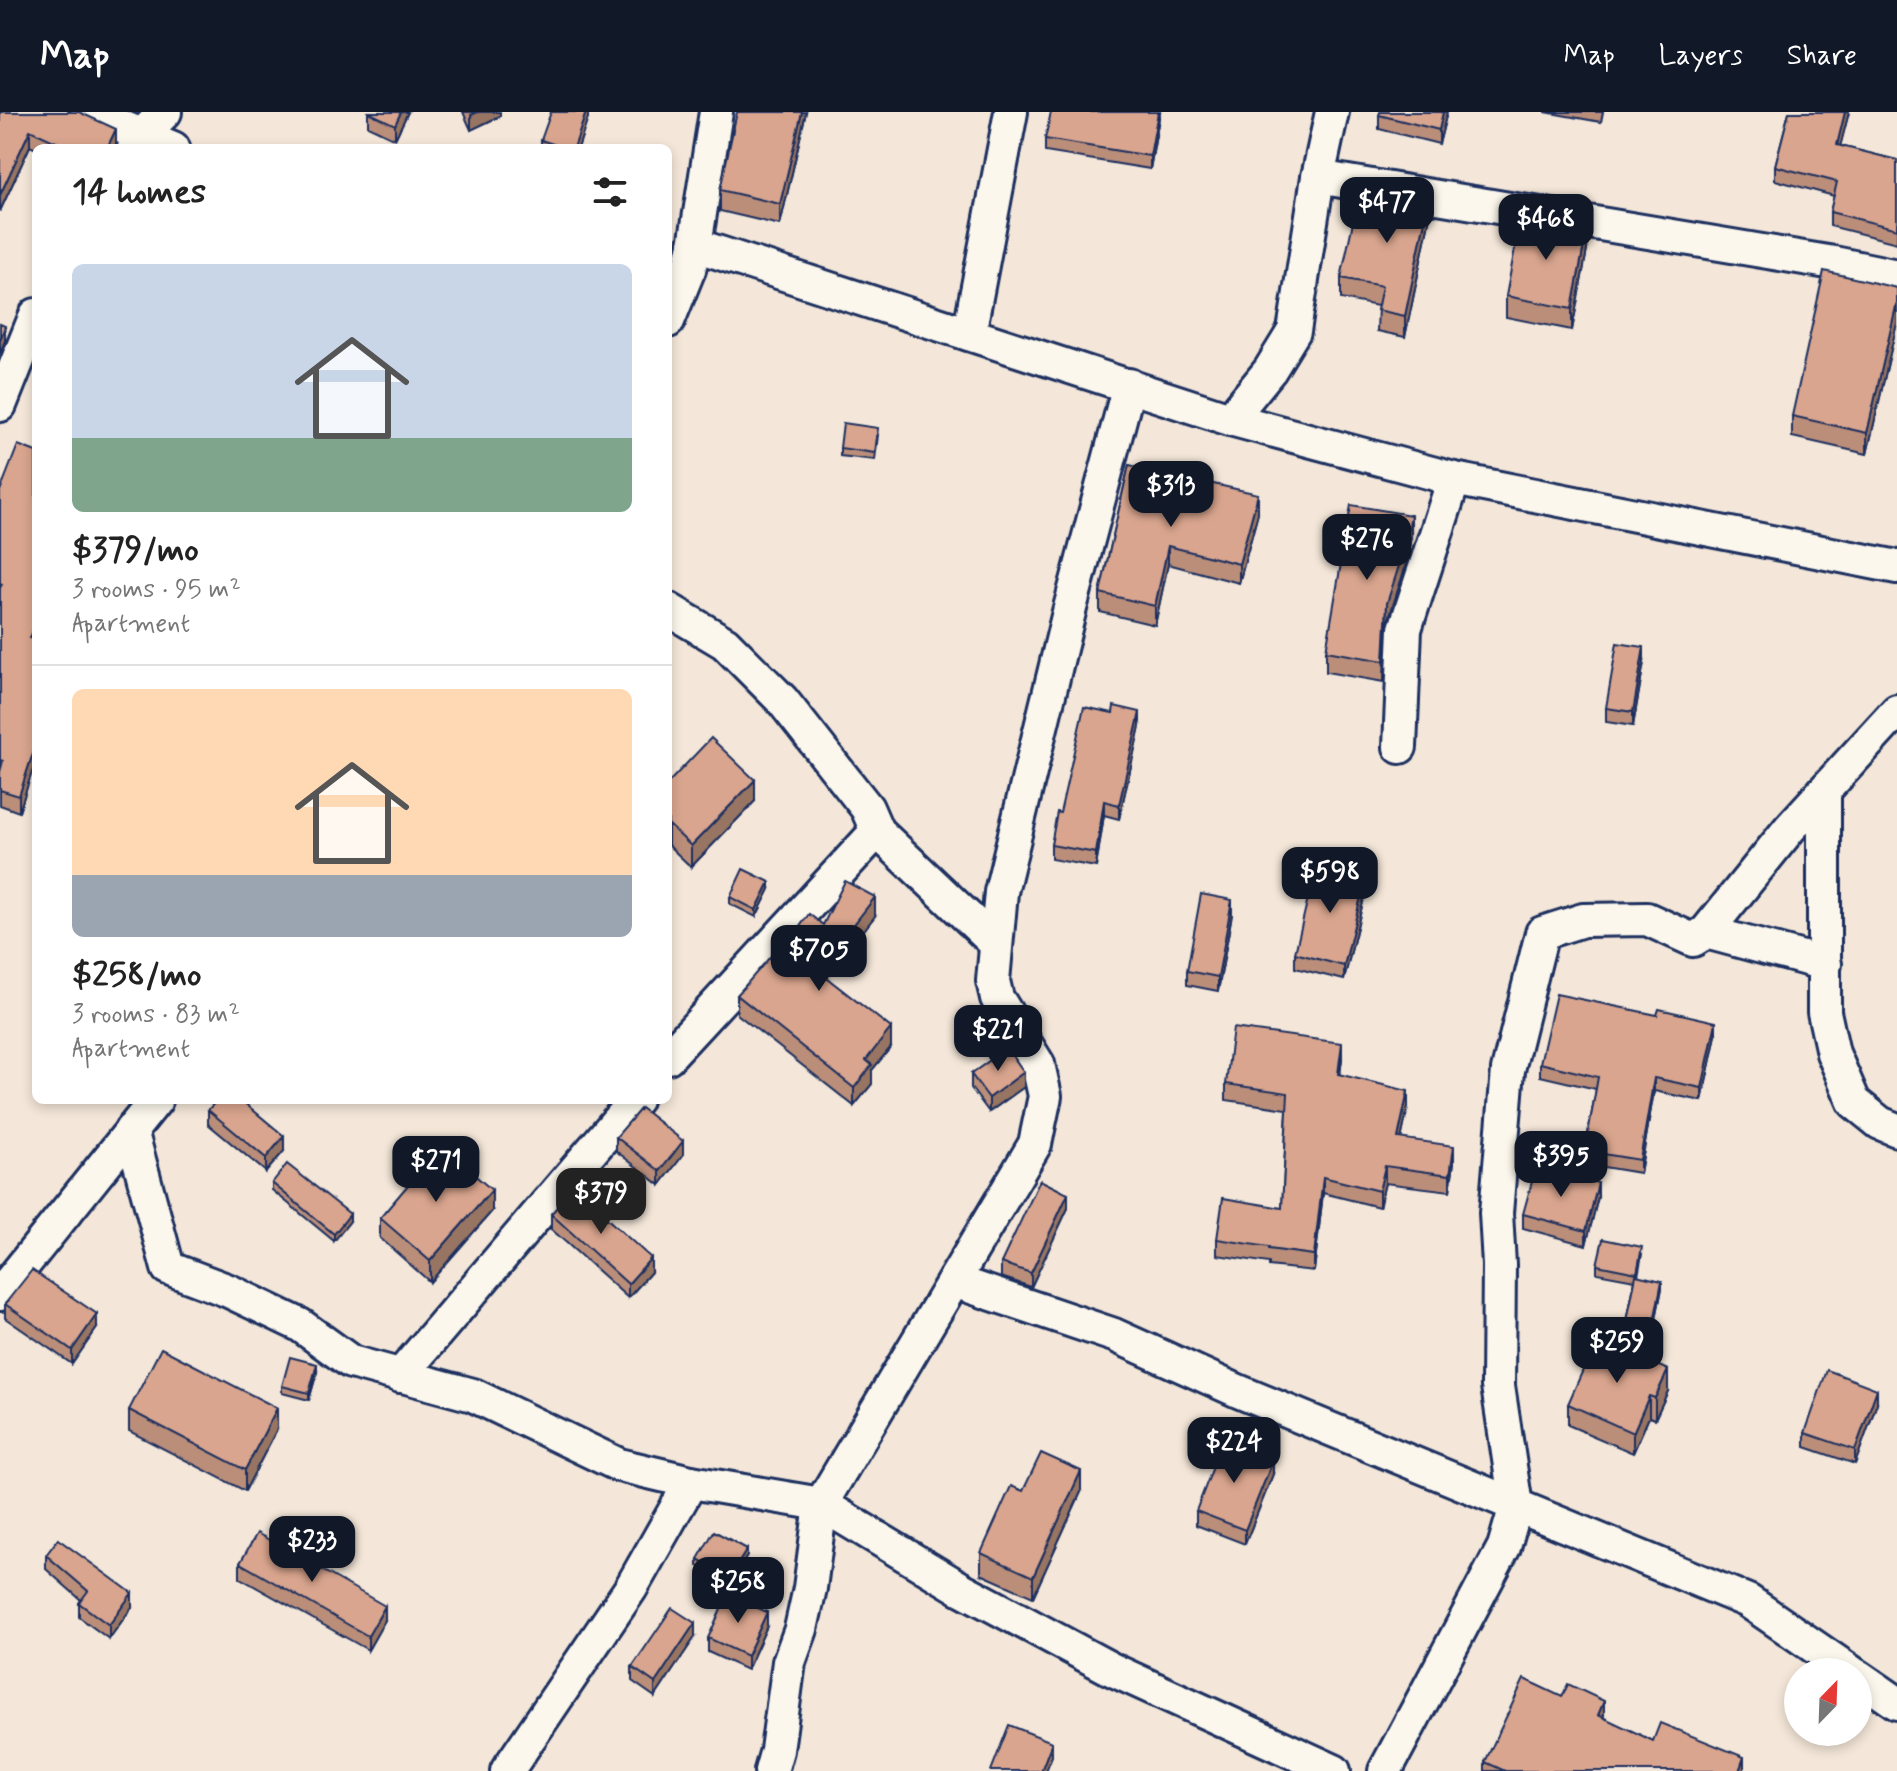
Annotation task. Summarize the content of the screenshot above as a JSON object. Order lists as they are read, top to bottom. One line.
{"north":"top right","page":{"header":"Map","nav":["Map","Layers","Share"],"heading":"14 homes","price":["$477","$468","$313","$276","$598","$705","$221","$395","$271","$379","$259","$224","$233","$258"],"list":[{"name":"$379/mo","note":"3 rooms · 95 m² · Apartment"},{"name":"$258/mo","note":"3 rooms · 83 m² · Apartment"}]}}
